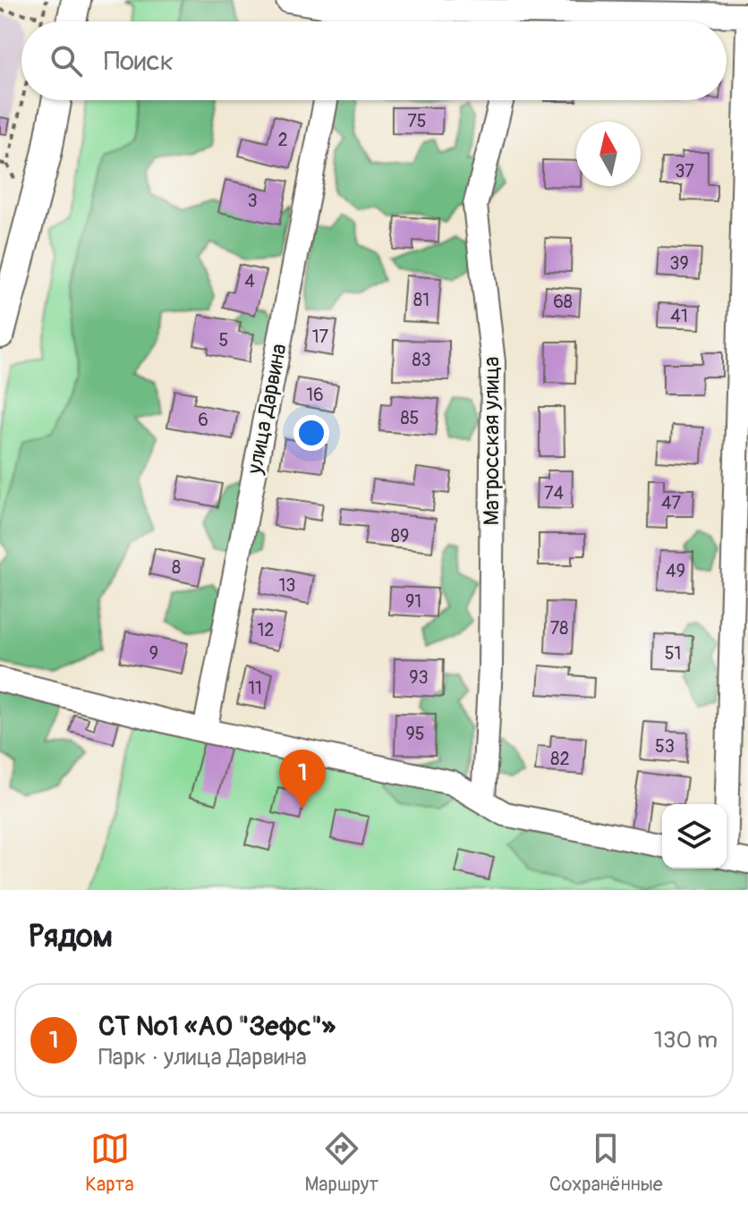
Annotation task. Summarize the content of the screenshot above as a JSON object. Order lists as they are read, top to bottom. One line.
{"streets":{"street":["улица Дарвина","Матросская улица"]},"house_numbers":["75","2","37","3","39","4","81","68","41","17","5","83","16","85","6","74","47","89","8","49","13","91","78","12","9","51","93","11","95","53","82"],"north":"top","page":{"search":"Поиск","pins":"1","heading":"Рядом","list":[{"mark":"1","name":"СТ №1 «АО \"Зефс\"»","note":"Парк · улица Дарвина","value":"130 m"}],"nav":["Карта","Маршрут","Сохранённые"]}}
